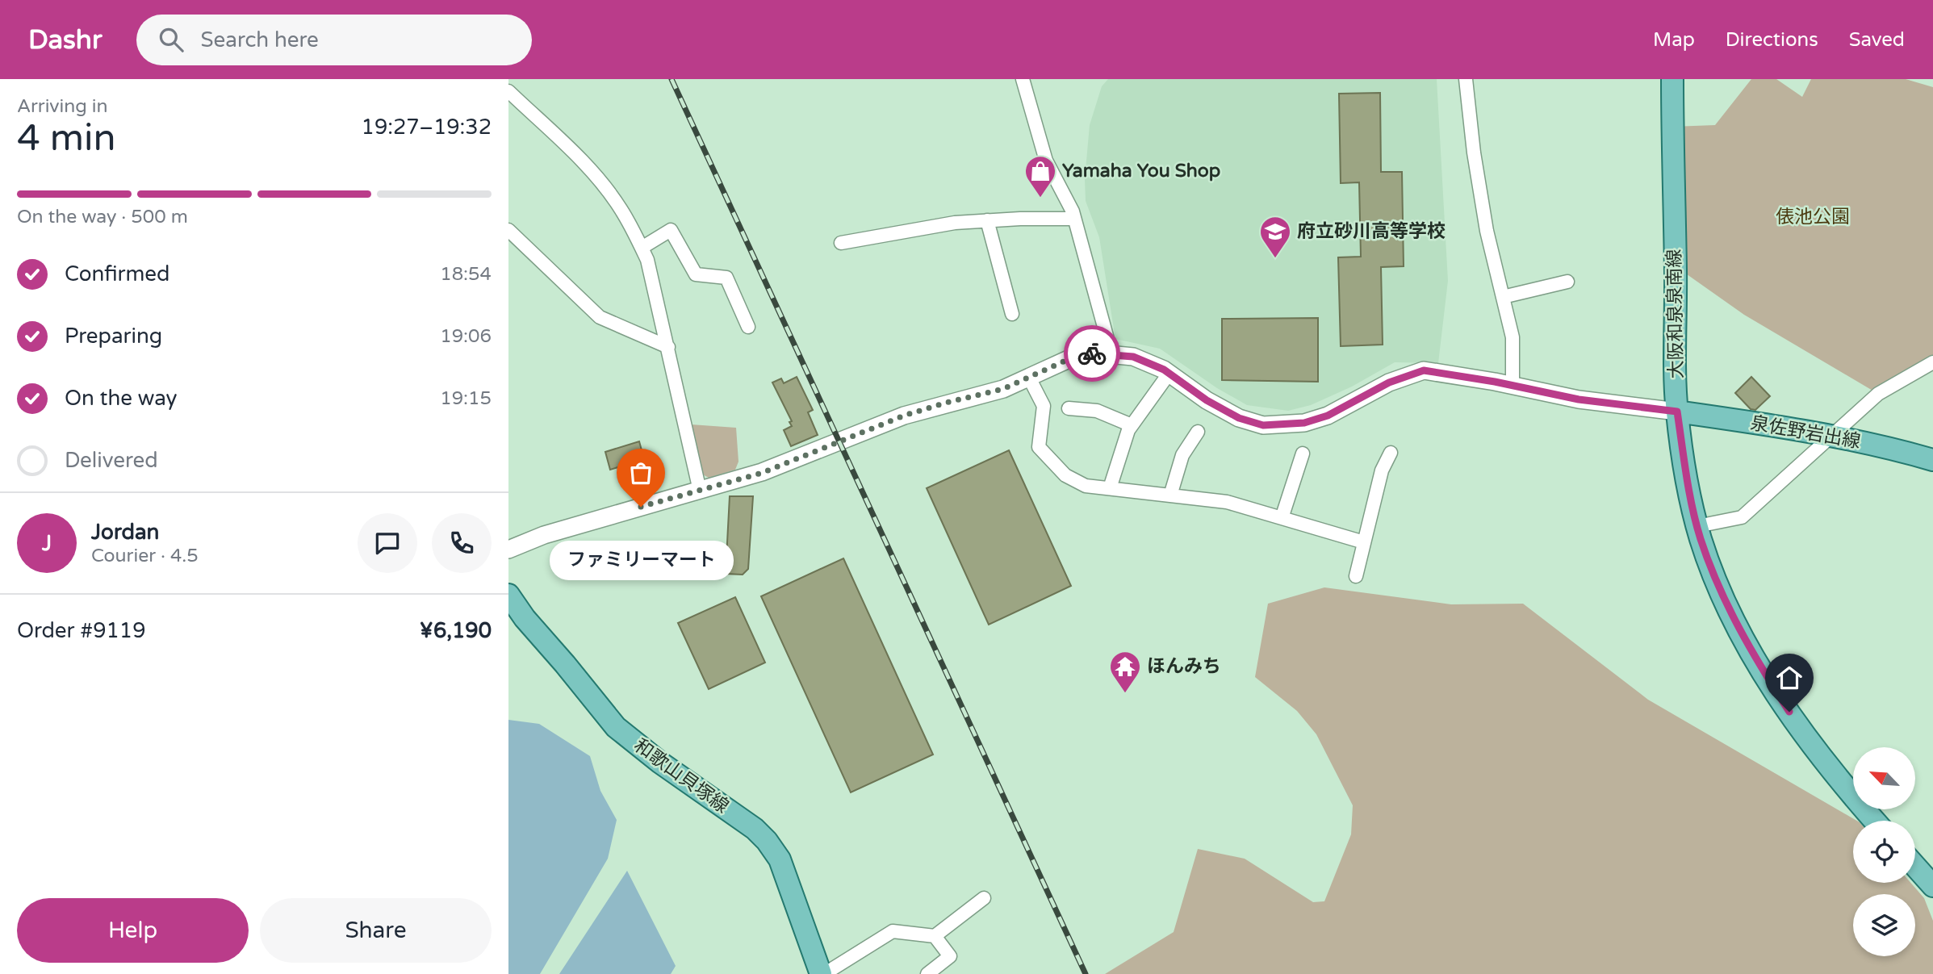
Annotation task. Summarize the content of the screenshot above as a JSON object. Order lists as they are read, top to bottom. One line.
{"streets":{"main road":["大阪和泉泉南線","泉佐野岩出線","和歌山貝塚線"]},"crossings":[["大阪和泉泉南線","泉佐野岩出線"]],"parks":["俵池公園"],"places":{"shop":["Yamaha You Shop"],"school or university":["府立砂川高等学校"],"other":["ファミリーマート"],"temple":["ほんみち"]},"north":"top left","page":{"header":"Dashr","search":"Search here","nav":["Map","Directions","Saved"],"heading":["4 min","Arriving in","19:27–19:32"],"panel":["Jordan","Courier · 4.5","Order #9119","¥6,190"],"bar":"On the way · 500 m","list":[["Confirmed","18:54"],["Preparing","19:06"],["On the way","19:15"],"Delivered"],"round":"J","bubble":"ファミリーマート","buttons":["Help","Share"]}}
